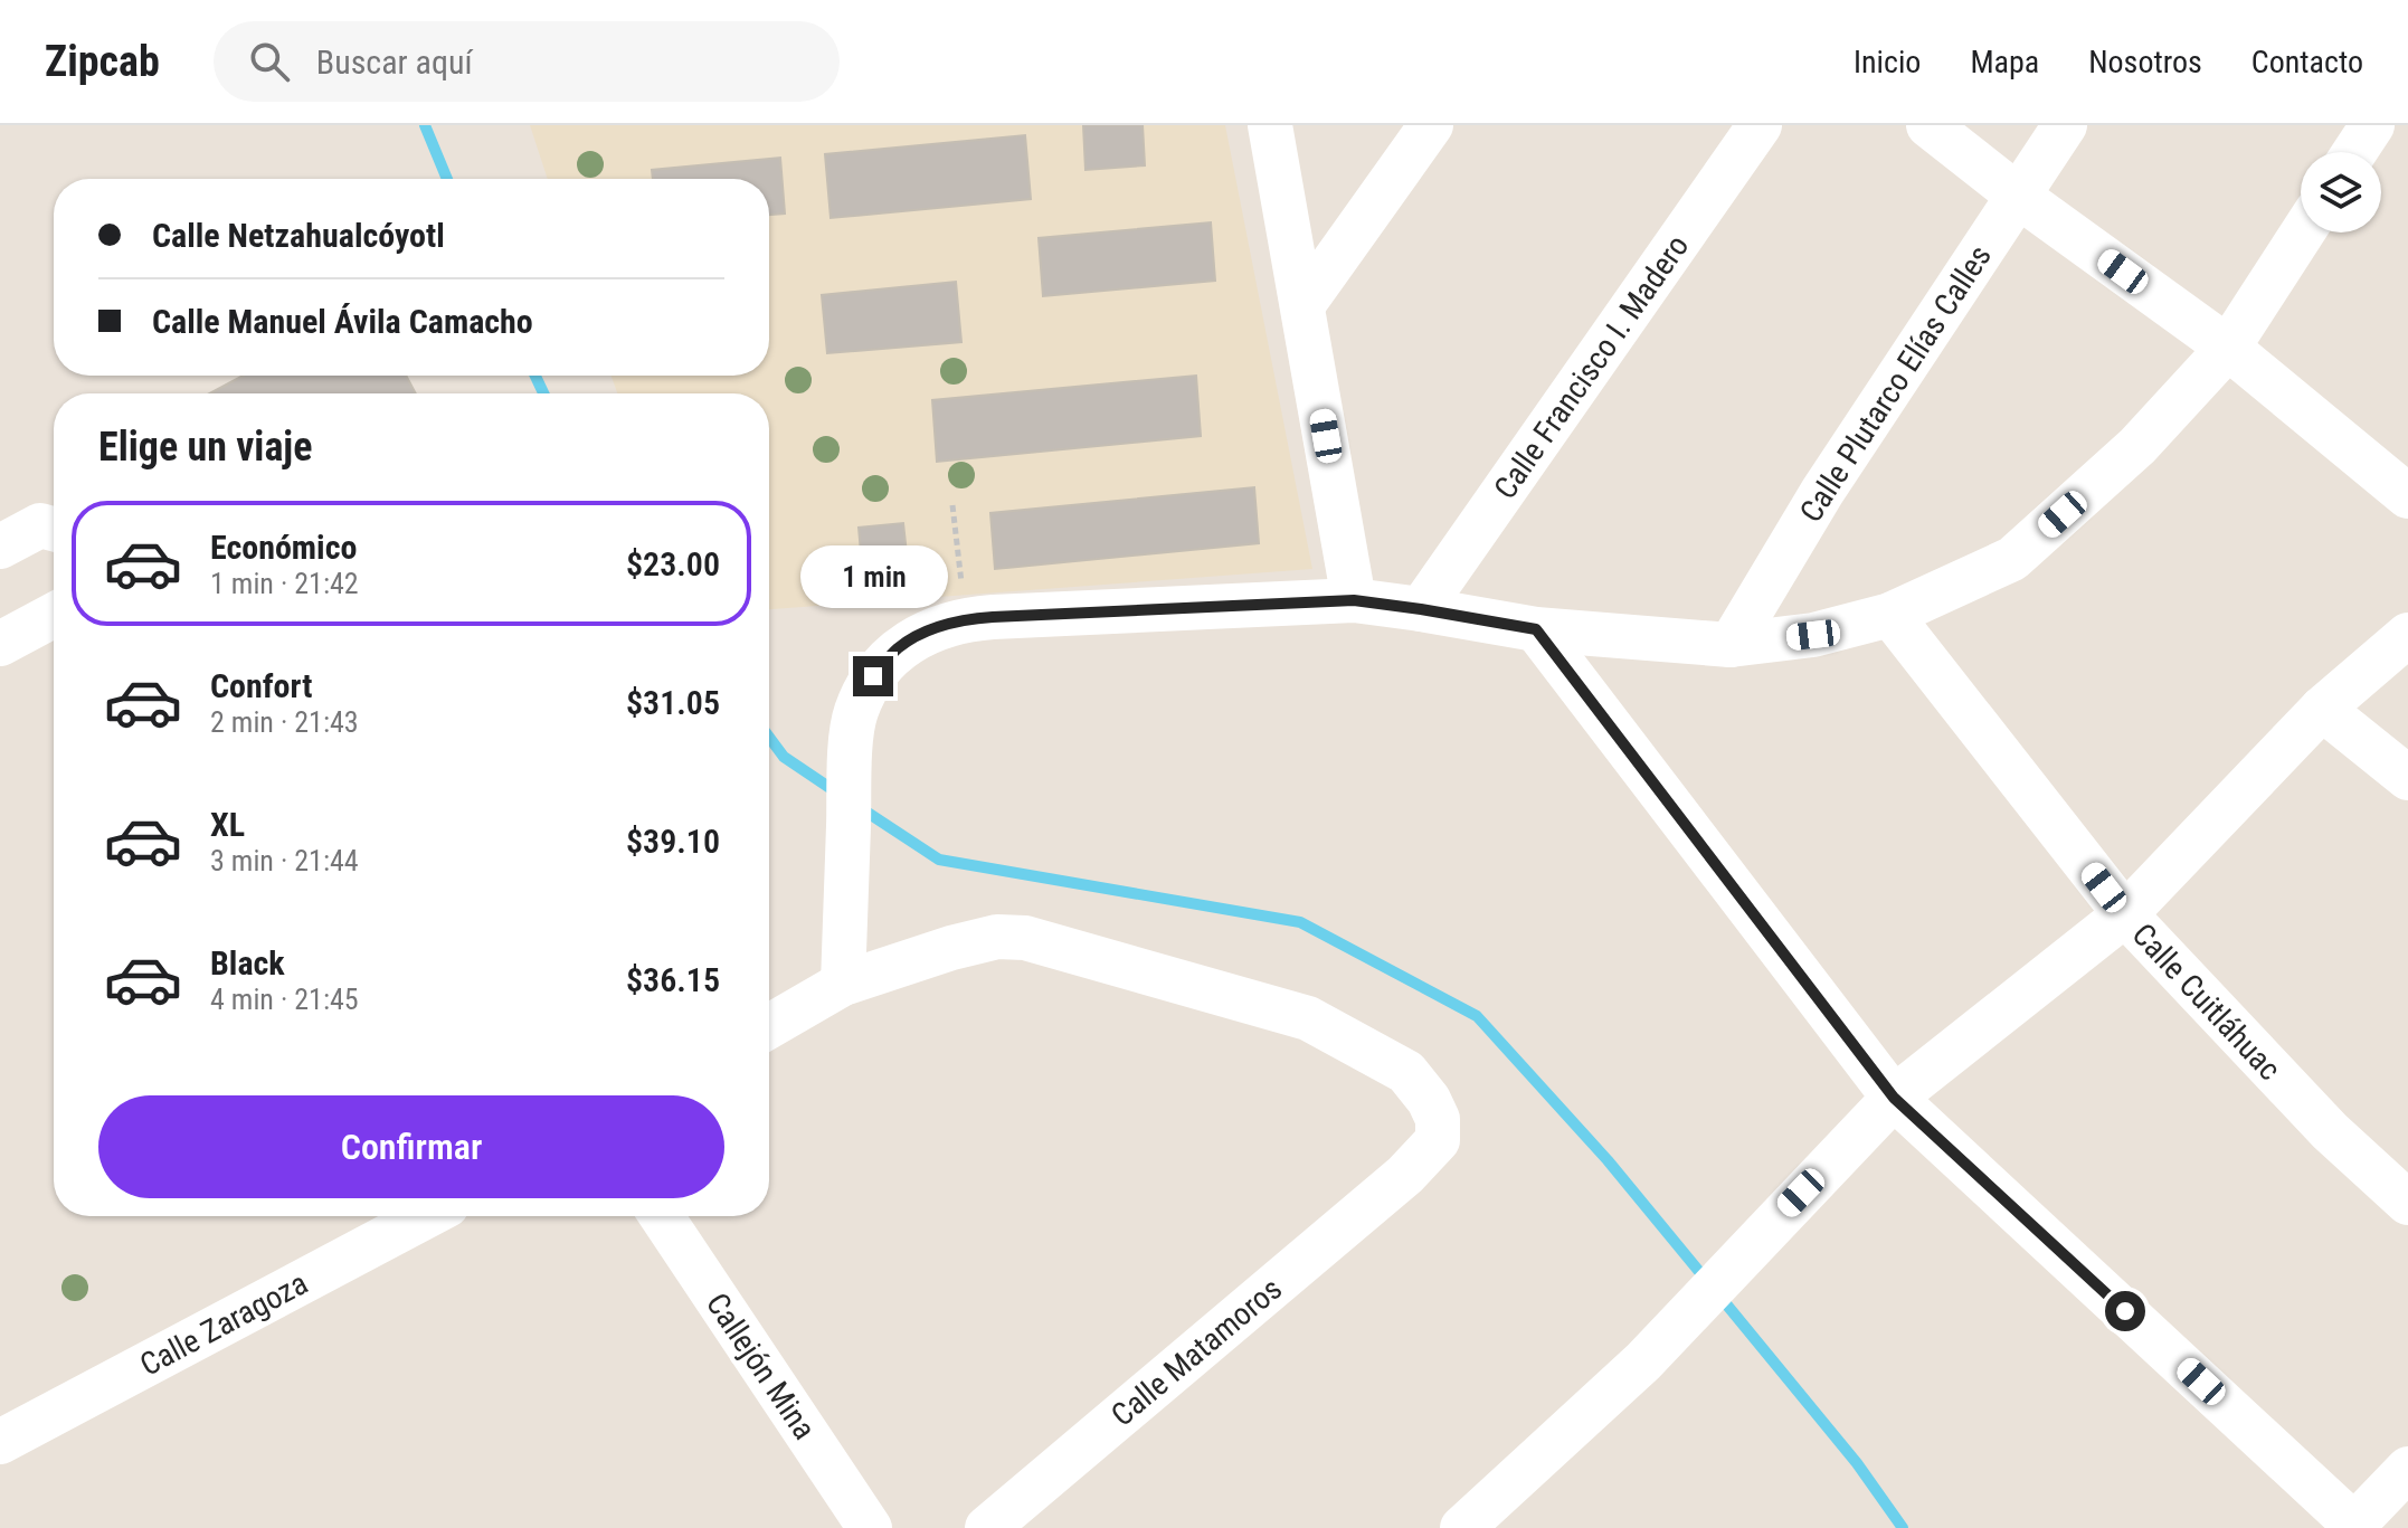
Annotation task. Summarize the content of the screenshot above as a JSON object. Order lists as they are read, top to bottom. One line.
{"streets":{"street":["Calle Francisco I. Madero","Calle Plutarco Elías Calles","Calle Cuitláhuac","Calle Zaragoza","Calle Matamoros","Callejón Mina"]},"page":{"header":"Zipcab","search":"Buscar aquí","nav":["Inicio","Mapa","Nosotros","Contacto"],"banner":["Calle Netzahualcóyotl","Calle Manuel Ávila Camacho"],"heading":"Elige un viaje","list":[{"name":"Económico","note":"1 min · 21:42","value":"$23.00"},{"name":"Confort","note":"2 min · 21:43","value":"$31.05"},{"name":"XL","note":"3 min · 21:44","value":"$39.10"},{"name":"Black","note":"4 min · 21:45","value":"$36.15"}],"bubble":"1 min","buttons":"Confirmar"}}
